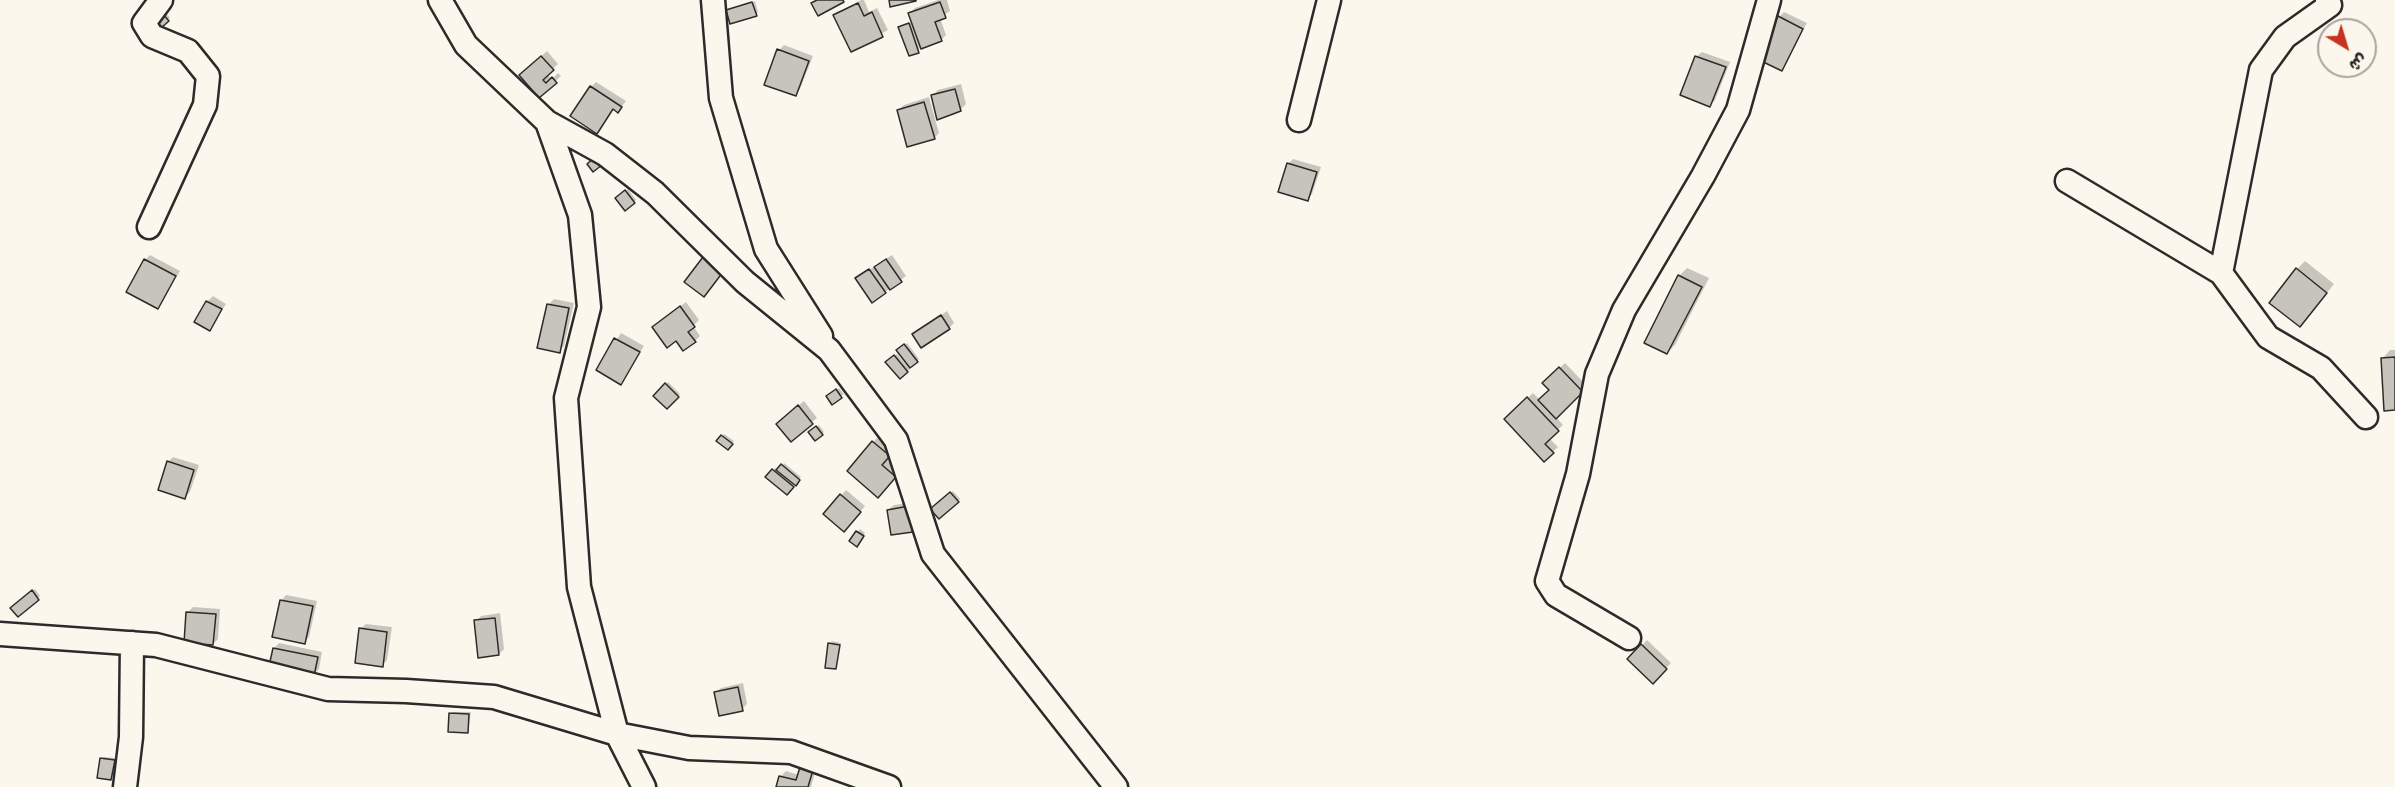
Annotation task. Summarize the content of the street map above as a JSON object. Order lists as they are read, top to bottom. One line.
{"north":"bottom right"}
